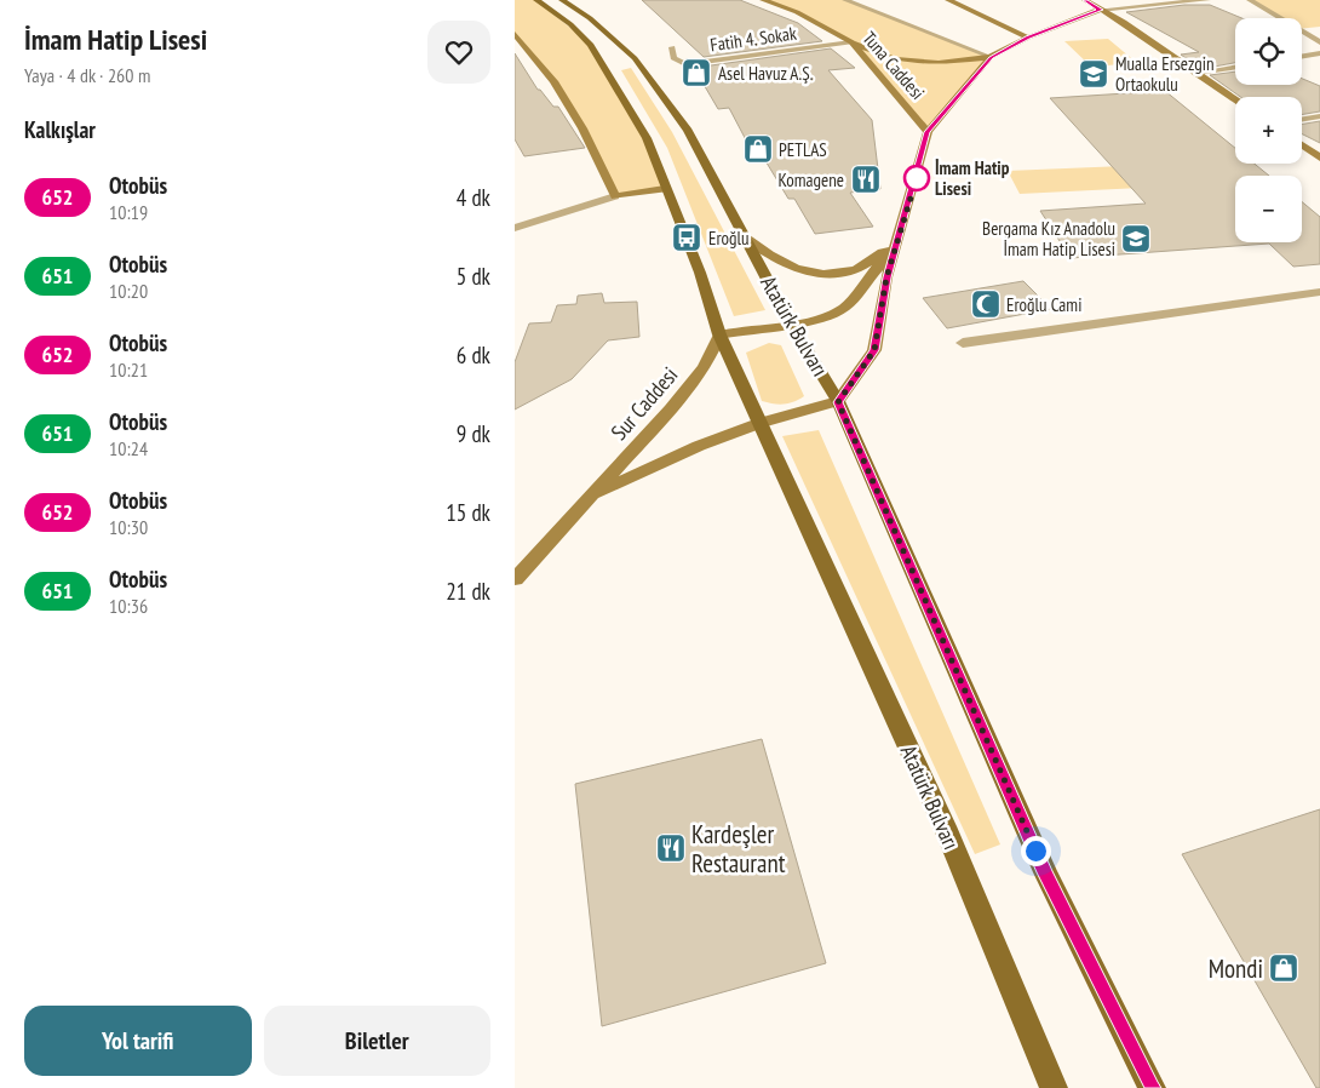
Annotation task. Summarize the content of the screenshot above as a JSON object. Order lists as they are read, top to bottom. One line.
{"streets":{"main road":["Tuna Caddesi","Atatürk Bulvarı","Sur Caddesi"],"street":["Fatih 4. Sokak"]},"crossings":[["Fatih 4. Sokak","Tuna Caddesi"],["Tuna Caddesi","Atatürk Bulvarı"],["Tuna Caddesi","Sur Caddesi"],["Atatürk Bulvarı","Sur Caddesi"]],"places":{"shop":["Asel Havuz A.Ş.","PETLAS","Mondi"],"school or university":["Mualla Ersezgin Ortaokulu","Bergama Kız Anadolu İmam Hatip Lisesi"],"other":["İmam Hatip Lisesi"],"restaurant":["Komagene","Kardeşler Restaurant"],"bus stop":["Eroğlu"],"mosque":["Eroğlu Cami"]},"lines":["bus line 652"],"page":{"heading":[["İmam Hatip Lisesi","Yaya · 4 dk · 260 m"],"Kalkışlar"],"map_buttons":["+","−"],"list":[{"mark":"652","name":"Otobüs","note":"10:19","value":"4 dk"},{"mark":"651","name":"Otobüs","note":"10:20","value":"5 dk"},{"mark":"652","name":"Otobüs","note":"10:21","value":"6 dk"},{"mark":"651","name":"Otobüs","note":"10:24","value":"9 dk"},{"mark":"652","name":"Otobüs","note":"10:30","value":"15 dk"},{"mark":"651","name":"Otobüs","note":"10:36","value":"21 dk"}],"buttons":["Yol tarifi","Biletler"]}}
